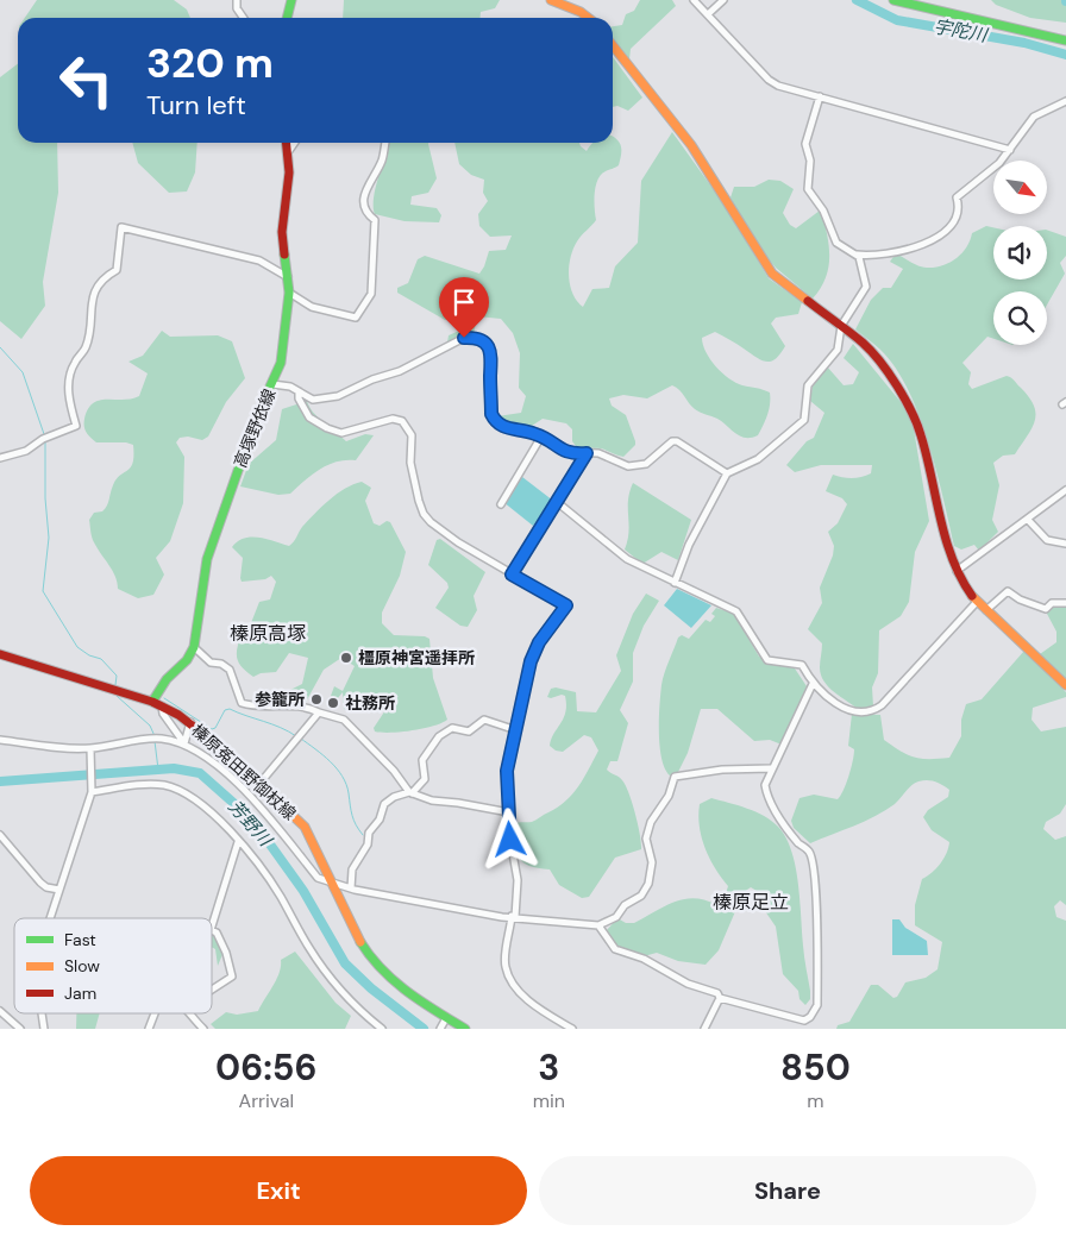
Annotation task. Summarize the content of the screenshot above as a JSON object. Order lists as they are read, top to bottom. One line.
{"streets":{"main road":["高塚野依線","榛原菟田野御杖線"]},"crossings":[["高塚野依線","榛原菟田野御杖線"]],"districts":["榛原高塚","榛原足立"],"water":["宇陀川","芳野川"],"places":["橿原神宮遥拝所","参籠所","社務所"],"legend":["Fast","Slow","Jam"],"north":"bottom right","page":{"turn":["320 m","Turn left"],"eta":["06:56","Arrival","3","min","850","m"],"buttons":["Exit","Share"]}}
